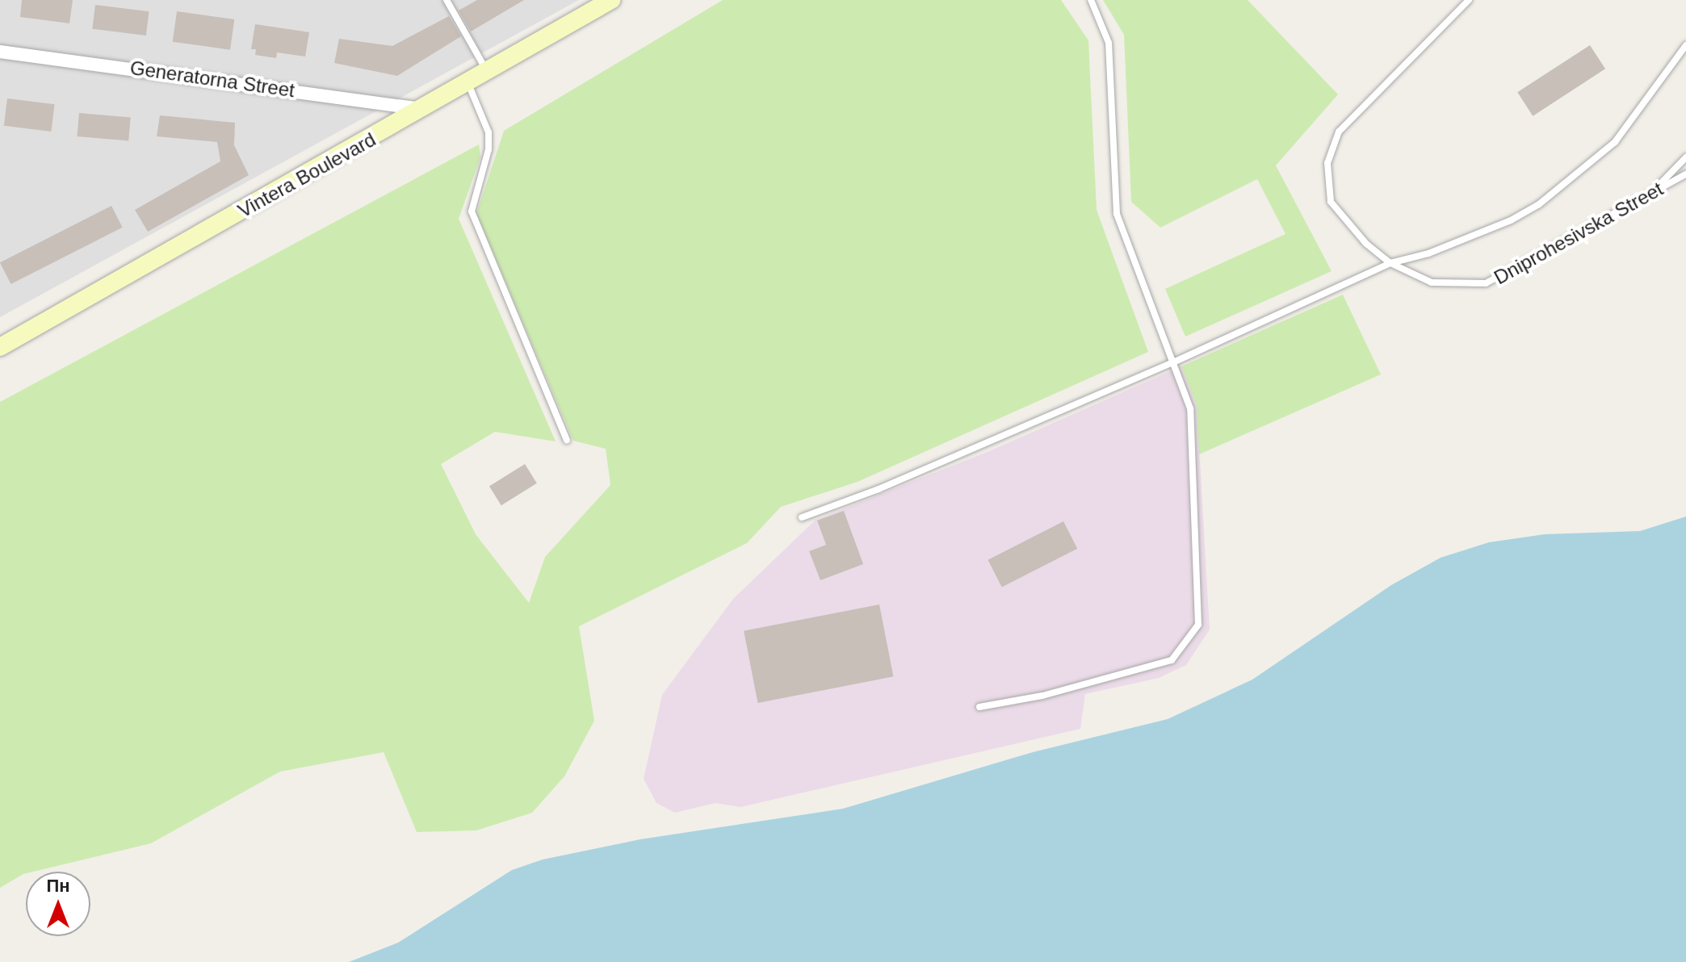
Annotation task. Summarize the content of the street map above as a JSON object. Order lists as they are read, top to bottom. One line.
{"streets":{"street":["Generatorna Street","Vintera Boulevard"],"lane":["Dniprohesivska Street"]},"crossings":[["Generatorna Street","Vintera Boulevard"]],"north":"top"}
